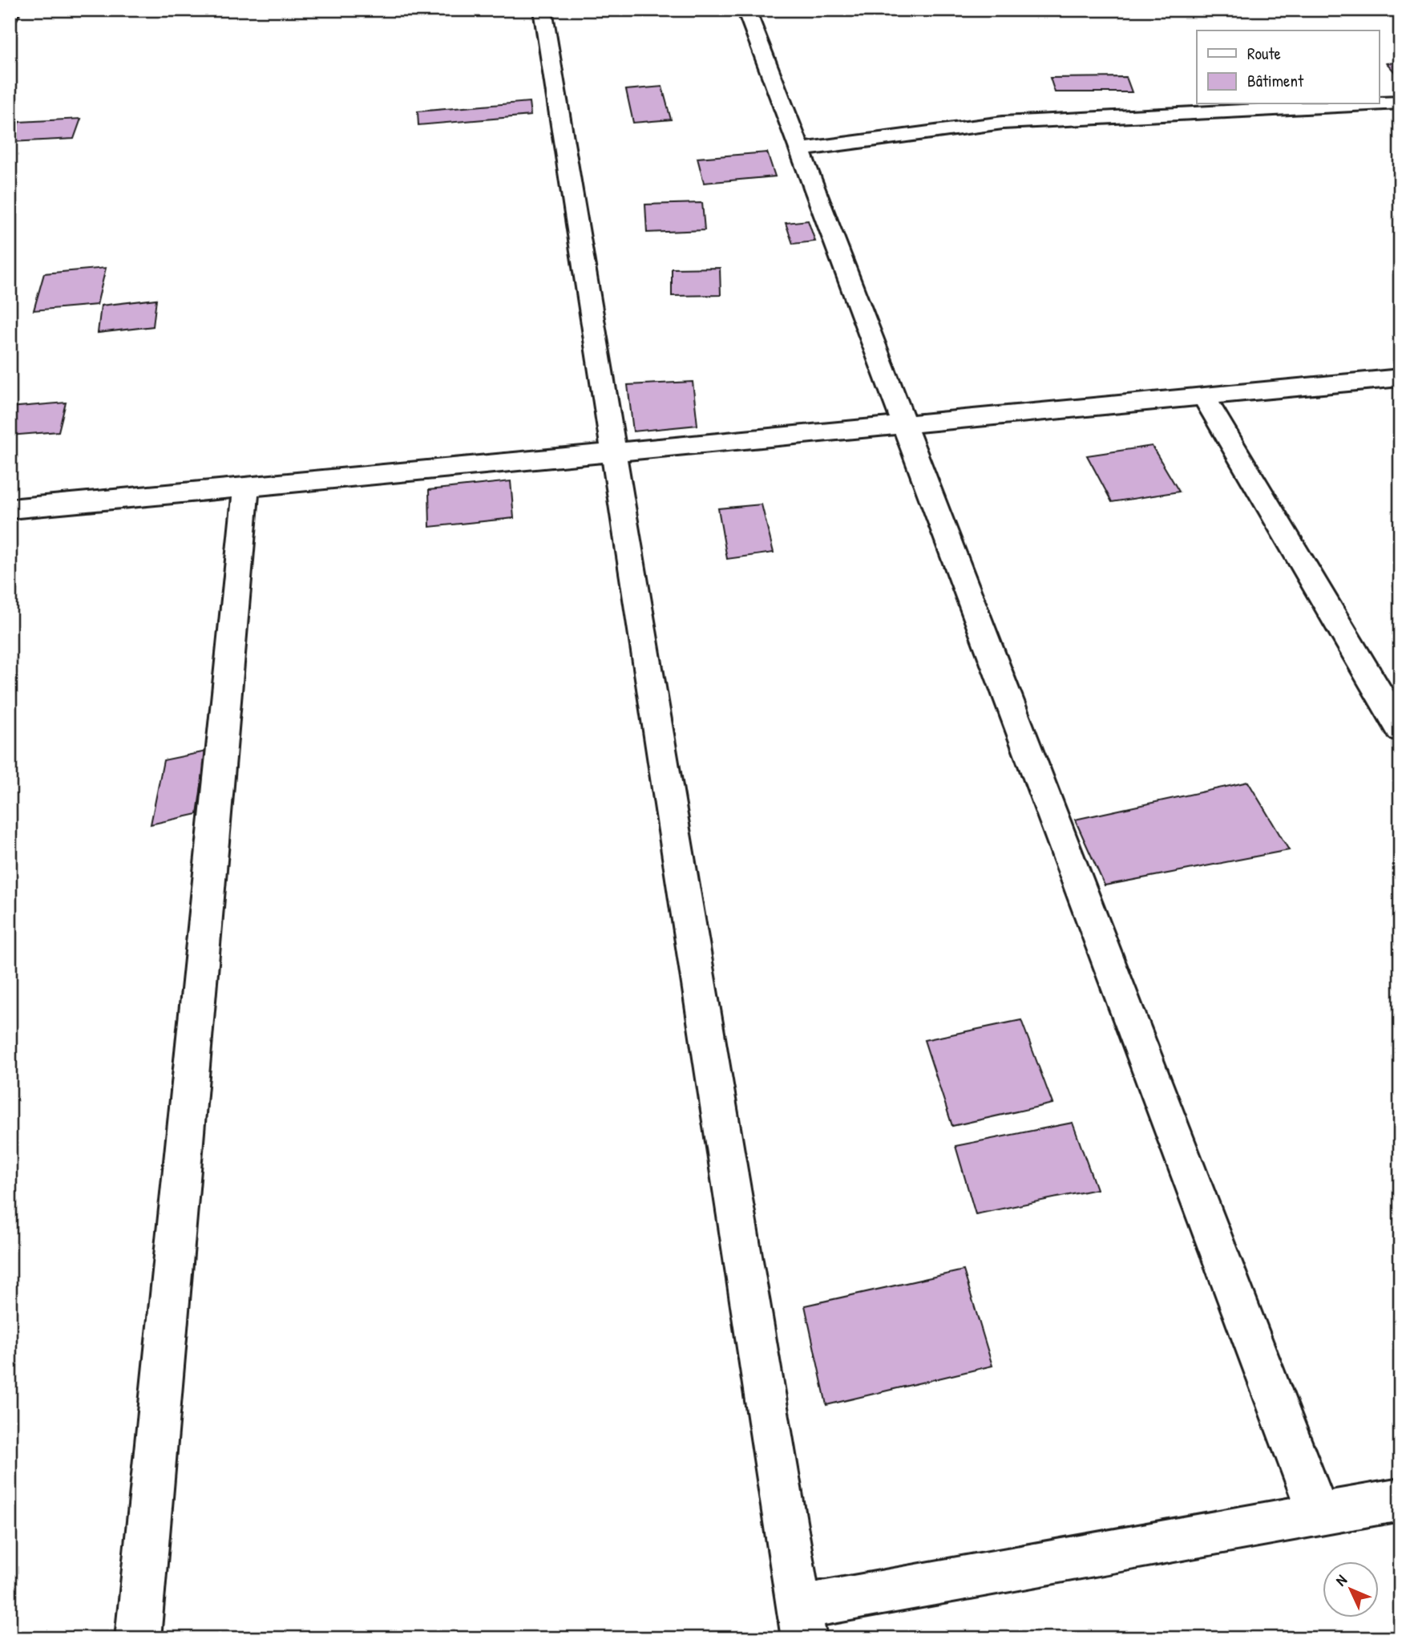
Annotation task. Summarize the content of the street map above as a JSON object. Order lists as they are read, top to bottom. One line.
{"legend":["Route","Bâtiment"],"north":"top left"}
